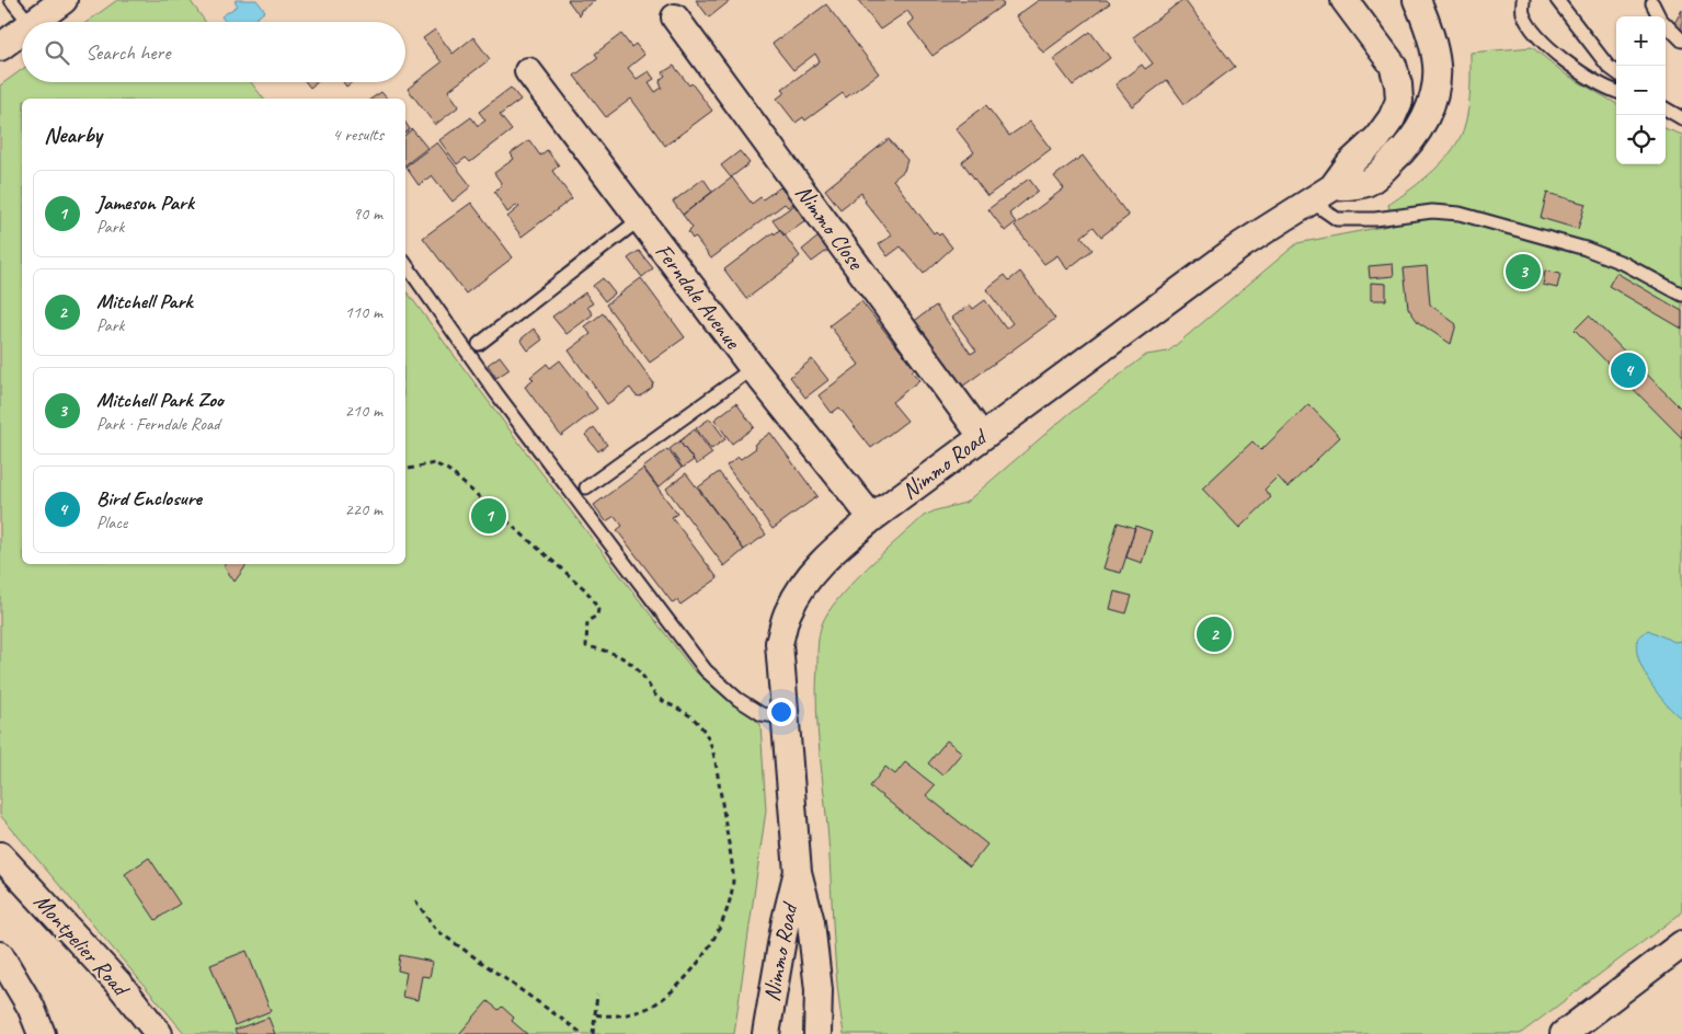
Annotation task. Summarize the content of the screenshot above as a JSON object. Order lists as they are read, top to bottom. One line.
{"streets":{"street":["Nimmo Close","Ferndale Avenue","Nimmo Road","Montpelier Road"]},"crossings":[["Nimmo Close","Nimmo Road"],["Ferndale Avenue","Nimmo Road"]],"page":{"map_buttons":["+","−"],"search":"Search here","heading":["Nearby","4 results"],"list":[{"mark":"1","name":"Jameson Park","note":"Park","value":"90 m"},{"mark":"2","name":"Mitchell Park","note":"Park","value":"110 m"},{"mark":"3","name":"Mitchell Park Zoo","note":"Park · Ferndale Road","value":"210 m"},{"mark":"4","name":"Bird Enclosure","note":"Place","value":"220 m"}],"pins":["3","4","1","2"]}}
